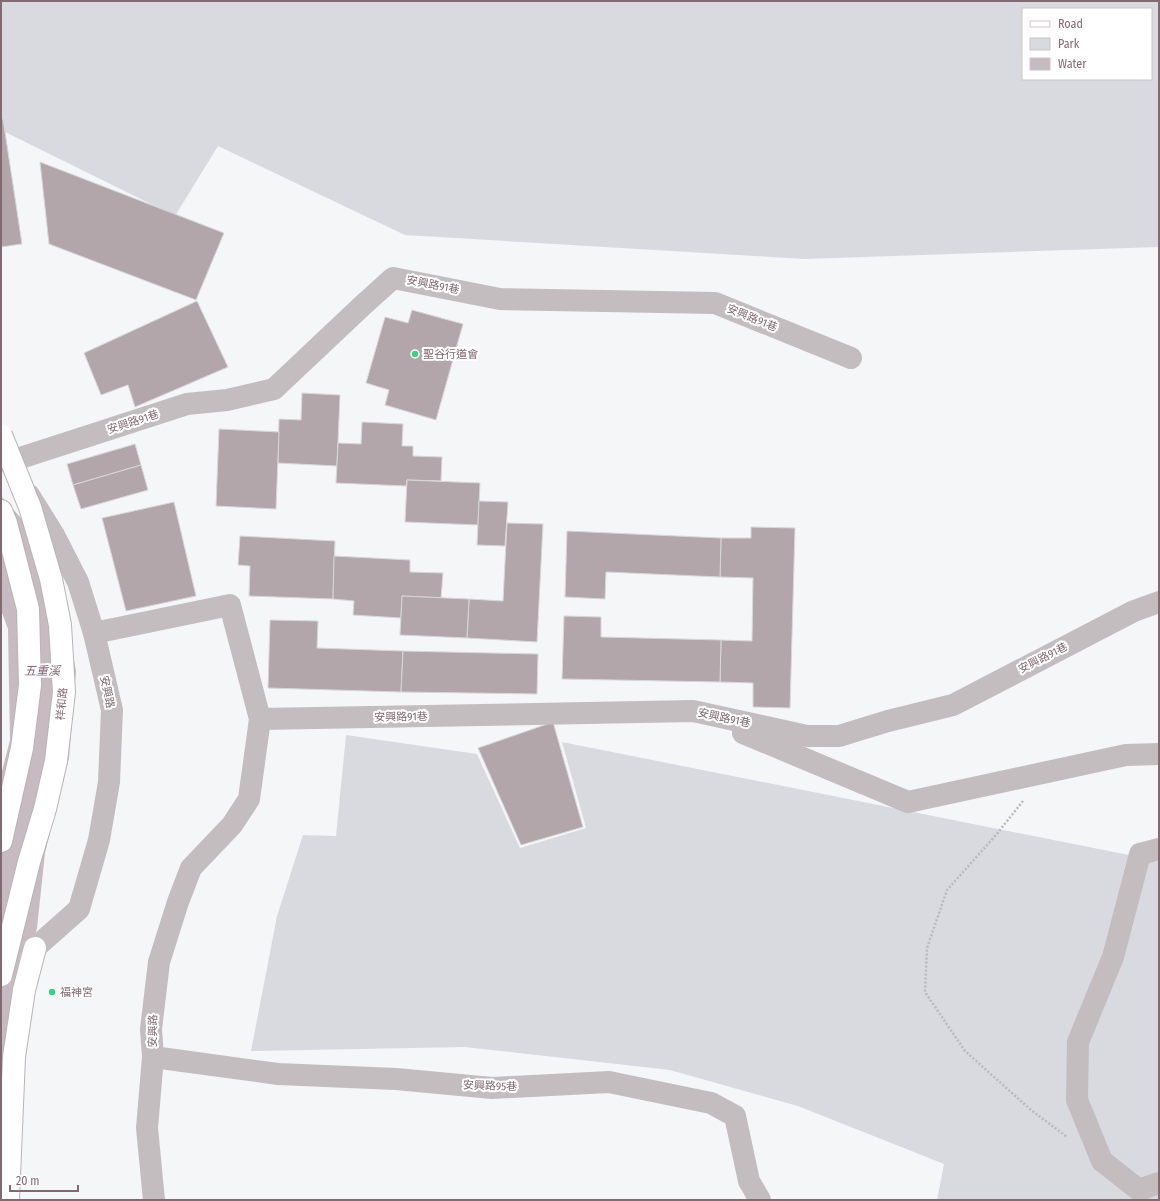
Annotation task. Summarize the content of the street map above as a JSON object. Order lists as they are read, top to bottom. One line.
{"streets":{"main road":["祥和路"],"street":["安興路91巷","安興路","安興路95巷"]},"crossings":[["安興路91巷","安興路"],["安興路","安興路95巷"]],"water":["五重溪"],"places":["聖谷行道會","福神宮"],"legend":["Road","Park","Water"],"scale_bar":"20 m"}
